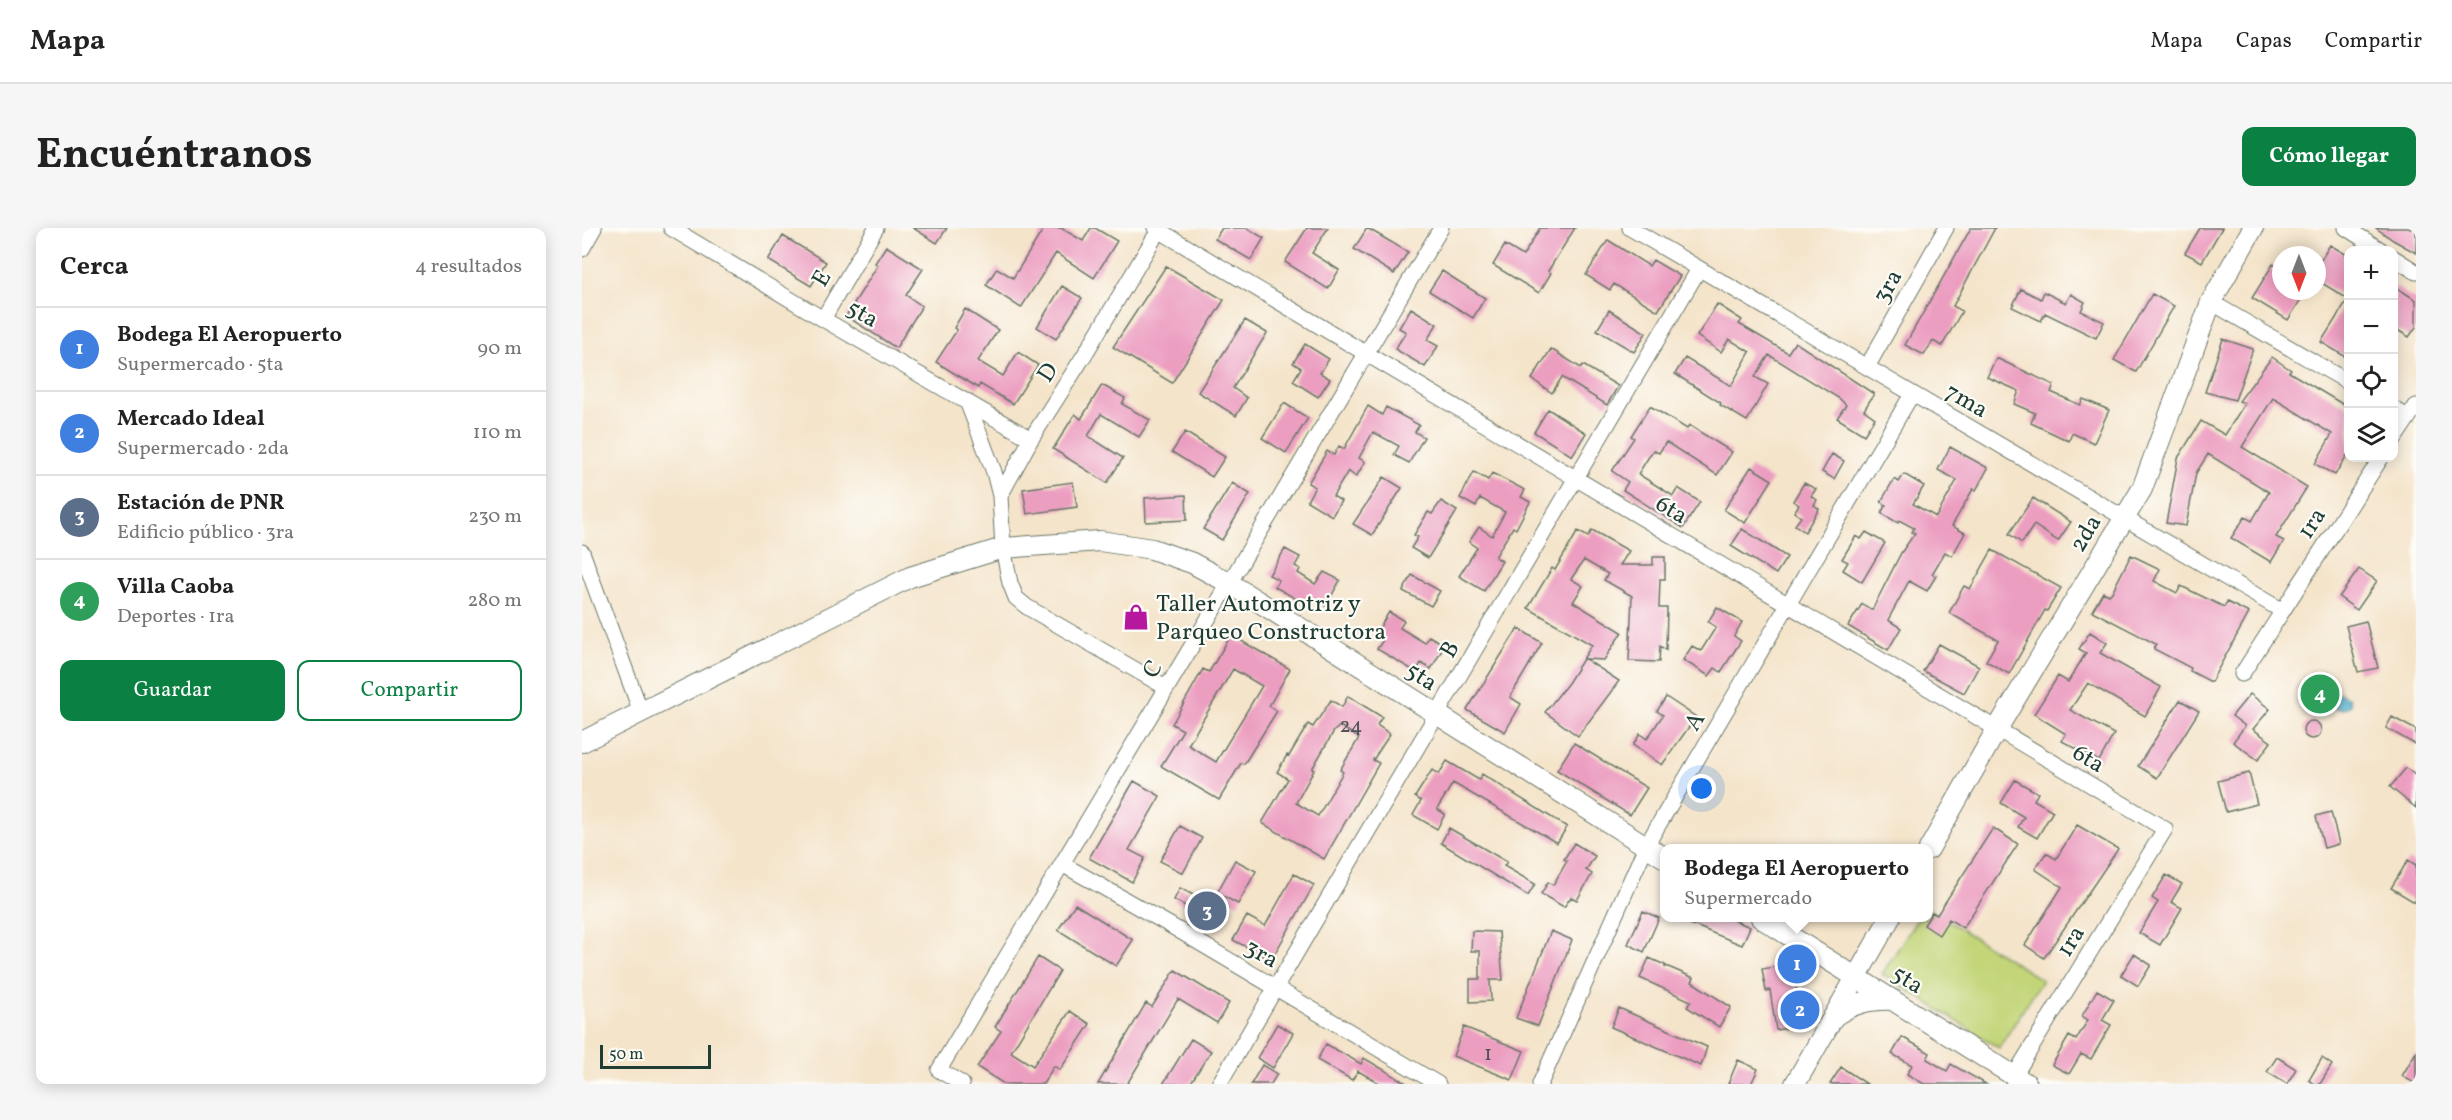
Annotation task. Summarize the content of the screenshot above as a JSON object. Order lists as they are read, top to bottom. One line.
{"streets":{"street":["E","3ra","5ta","D","7ma","6ta","1ra","2da","B","C","A"]},"crossings":[["E","5ta"],["3ra","7ma"],["3ra","B"],["3ra","C"],["5ta","D"],["5ta","1ra"],["5ta","B"],["5ta","C"],["5ta","A"],["D","6ta"],["7ma","1ra"],["7ma","2da"],["7ma","B"],["7ma","A"],["6ta","1ra"],["6ta","2da"],["6ta","B"],["6ta","C"],["6ta","A"]],"places":{"shop":["Taller Automotriz y Parqueo Constructora"]},"house_numbers":["24","1"],"scale_bar":"50 m","north":"bottom","page":{"header":"Mapa","nav":["Mapa","Capas","Compartir"],"title":"Encuéntranos","buttons":["Cómo llegar",["Guardar","Compartir"]],"heading":["Cerca","4 resultados"],"map_buttons":["+","−"],"list":[{"mark":"1","name":"Bodega El Aeropuerto","note":"Supermercado · 5ta","value":"90 m"},{"mark":"2","name":"Mercado Ideal","note":"Supermercado · 2da","value":"110 m"},{"mark":"3","name":"Estación de PNR","note":"Edificio público · 3ra","value":"230 m"},{"mark":"4","name":"Villa Caoba","note":"Deportes · 1ra","value":"280 m"}],"pins":["4","3","1","2"],"popup":["Bodega El Aeropuerto","Supermercado"],"scale":"50 m"}}
